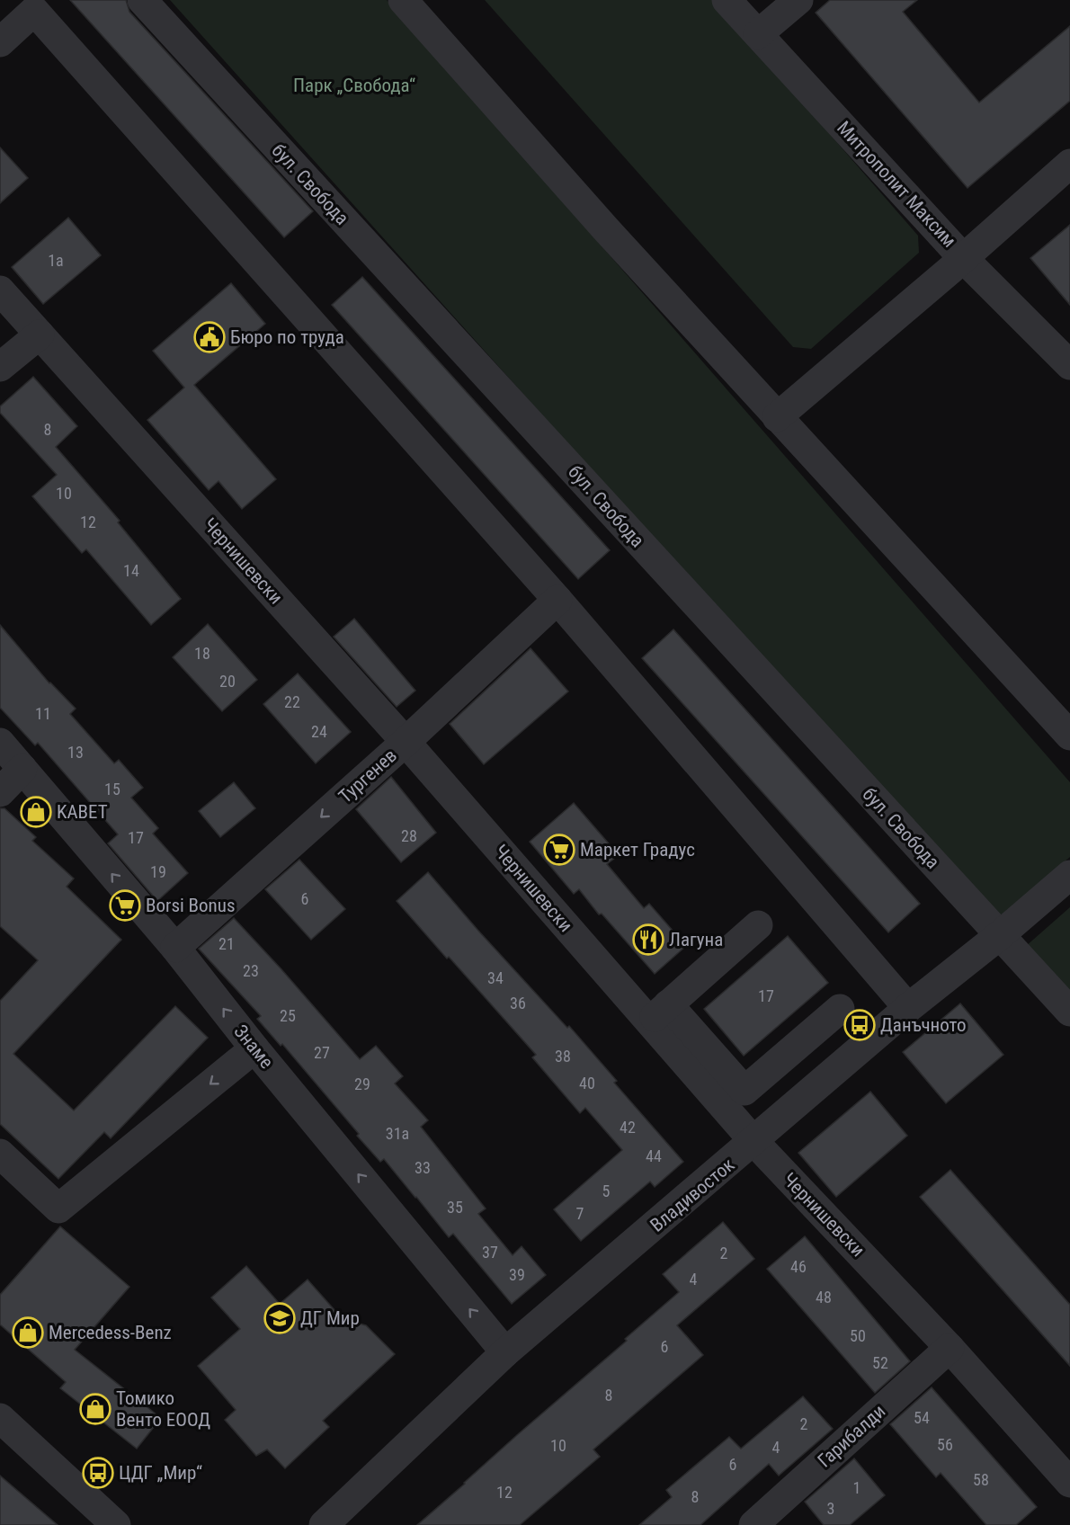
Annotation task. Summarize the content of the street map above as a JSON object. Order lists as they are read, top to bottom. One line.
{"streets":{"street":["бул. Свобода","Митрополит Максим","Чернишевски","Тургенев","Знаме","Владивосток","Гарибалди"]},"crossings":[["бул. Свобода","Владивосток"],["Чернишевски","Тургенев"],["Чернишевски","Владивосток"],["Чернишевски","Гарибалди"],["Тургенев","Знаме"],["Знаме","Владивосток"]],"one_way":["Тургенев","Знаме"],"parks":["Парк „Свобода“"],"places":{"public building":["Бюро по труда"],"shop":["KABET","Mercedess-Benz","Томико Венто ЕООД"],"supermarket":["Маркет Градус","Borsi Bonus"],"restaurant":["Лагуна"],"bus stop":["Данъчното","ЦДГ „Мир“"],"school or university":["ДГ Мир"]},"house_numbers":["1a","8","10","12","14","18","20","22","11","24","13","15","28","17","19","6","21","23","34","17","36","25","27","38","40","29","42","31a","44","33","5","35","7","37","2","46","39","4","48","50","6","52","8","54","2","56","10","4","6","58","1","12","8","3"]}
